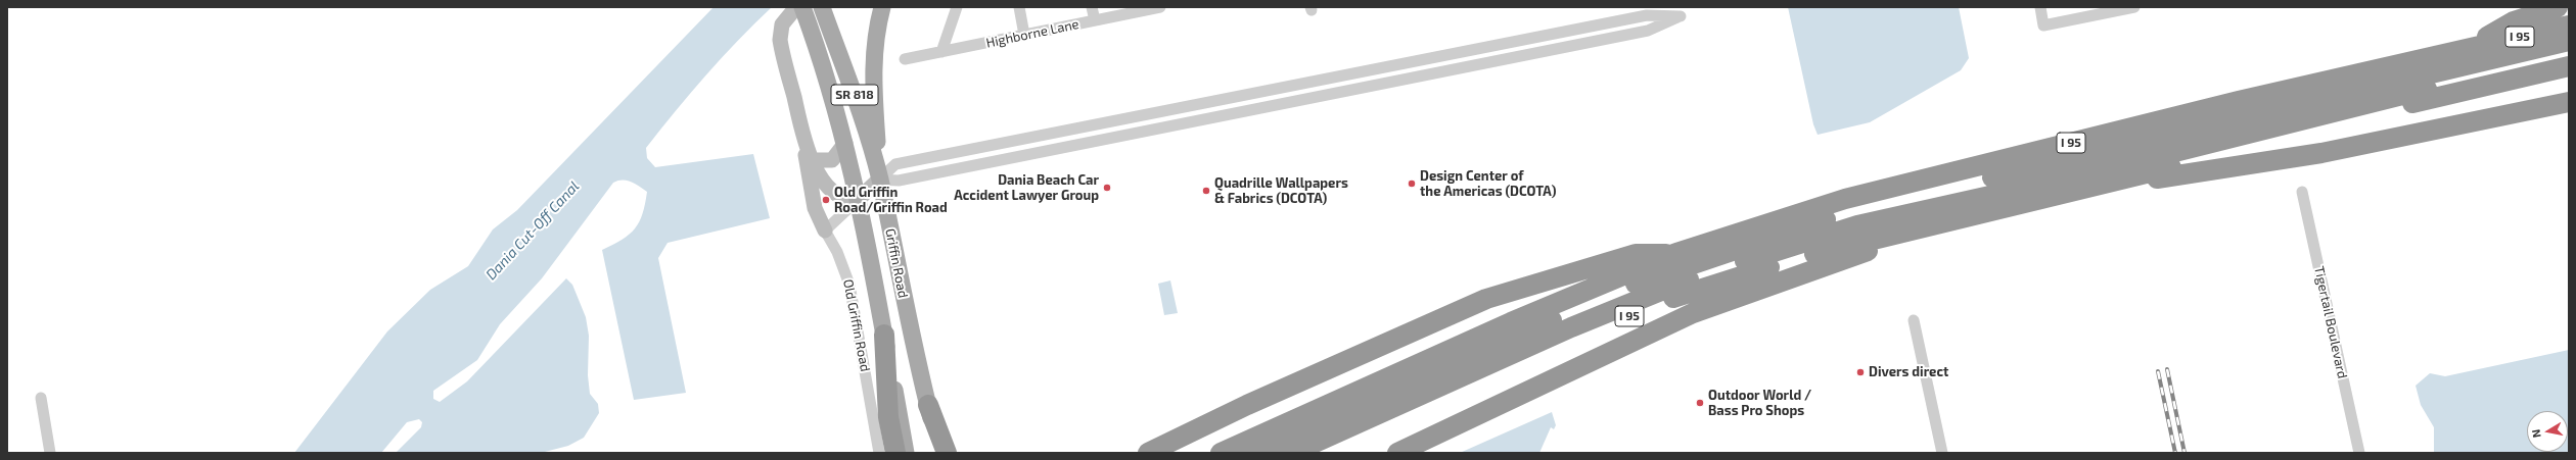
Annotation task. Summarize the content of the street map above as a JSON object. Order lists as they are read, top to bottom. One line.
{"streets":{"highway":["I 95"],"main road":["SR 818","Griffin Road"],"street":["Highborne Lane","Tigertail Boulevard","Old Griffin Road"]},"water":["Dania Cut-Off Canal"],"places":["Design Center of the Americas (DCOTA)","Dania Beach Car Accident Lawyer Group","Quadrille Wallpapers & Fabrics (DCOTA)","Old Griffin Road/Griffin Road","Divers direct","Outdoor World / Bass Pro Shops"],"north":"left"}
